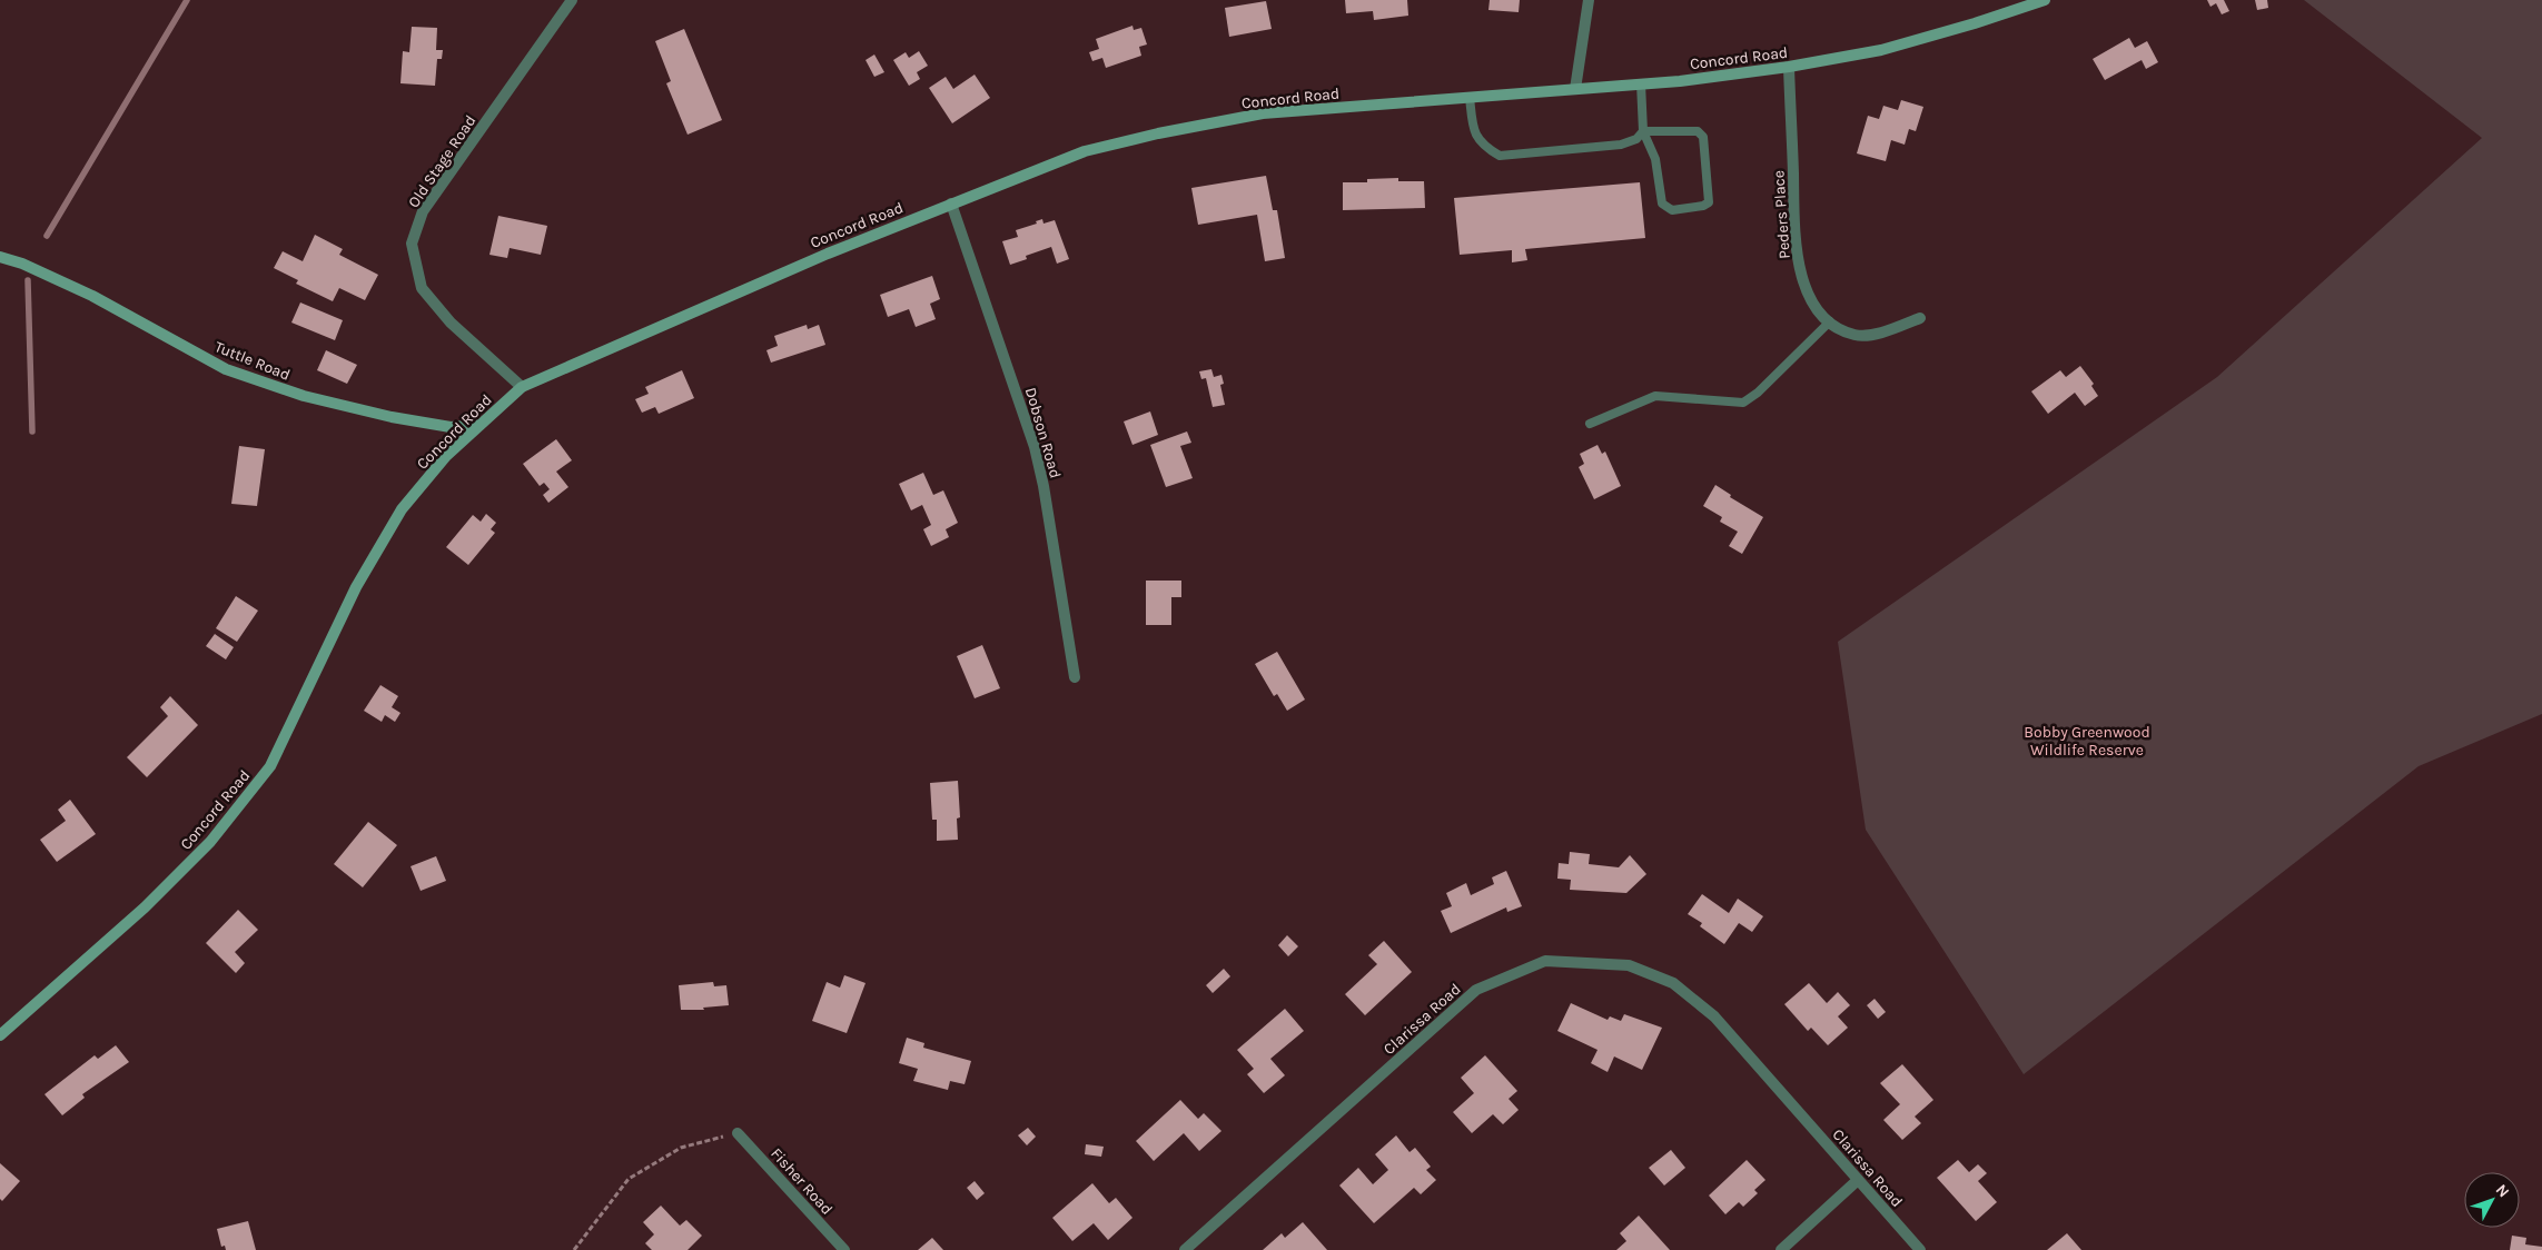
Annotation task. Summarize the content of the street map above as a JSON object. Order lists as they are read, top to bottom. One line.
{"streets":{"main road":["Concord Road","Tuttle Road"],"street":["Old Stage Road","Peders Place","Dobson Road","Clarissa Road","Fisher Road"]},"crossings":[["Concord Road","Old Stage Road"],["Concord Road","Peders Place"],["Concord Road","Tuttle Road"],["Concord Road","Dobson Road"]],"parks":["Bobby Greenwood Wildlife Reserve"],"north":"top right"}
